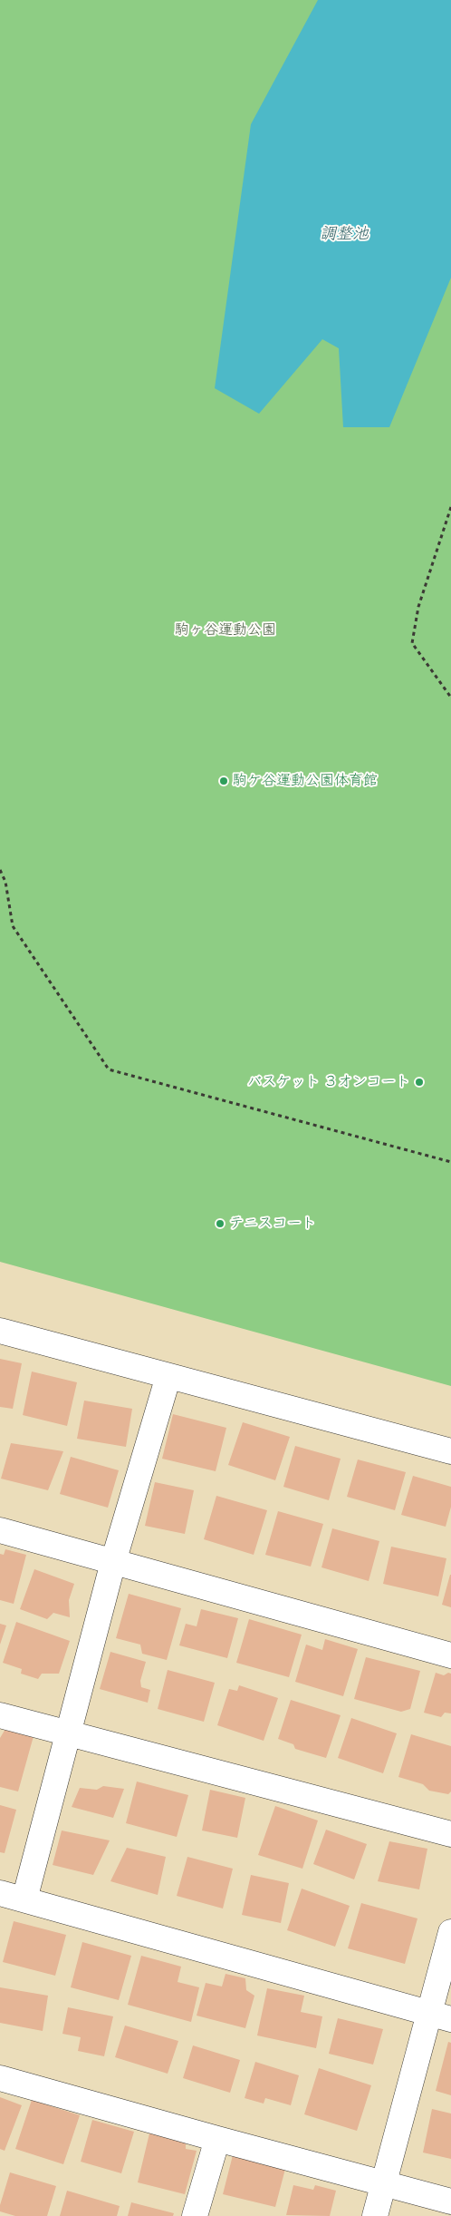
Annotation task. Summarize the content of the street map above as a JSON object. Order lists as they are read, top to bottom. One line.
{"water":["調整池"],"parks":["駒ヶ谷運動公園"],"places":["駒ケ谷運動公園体育館","バスケット ３オンコート","テニスコート"]}
